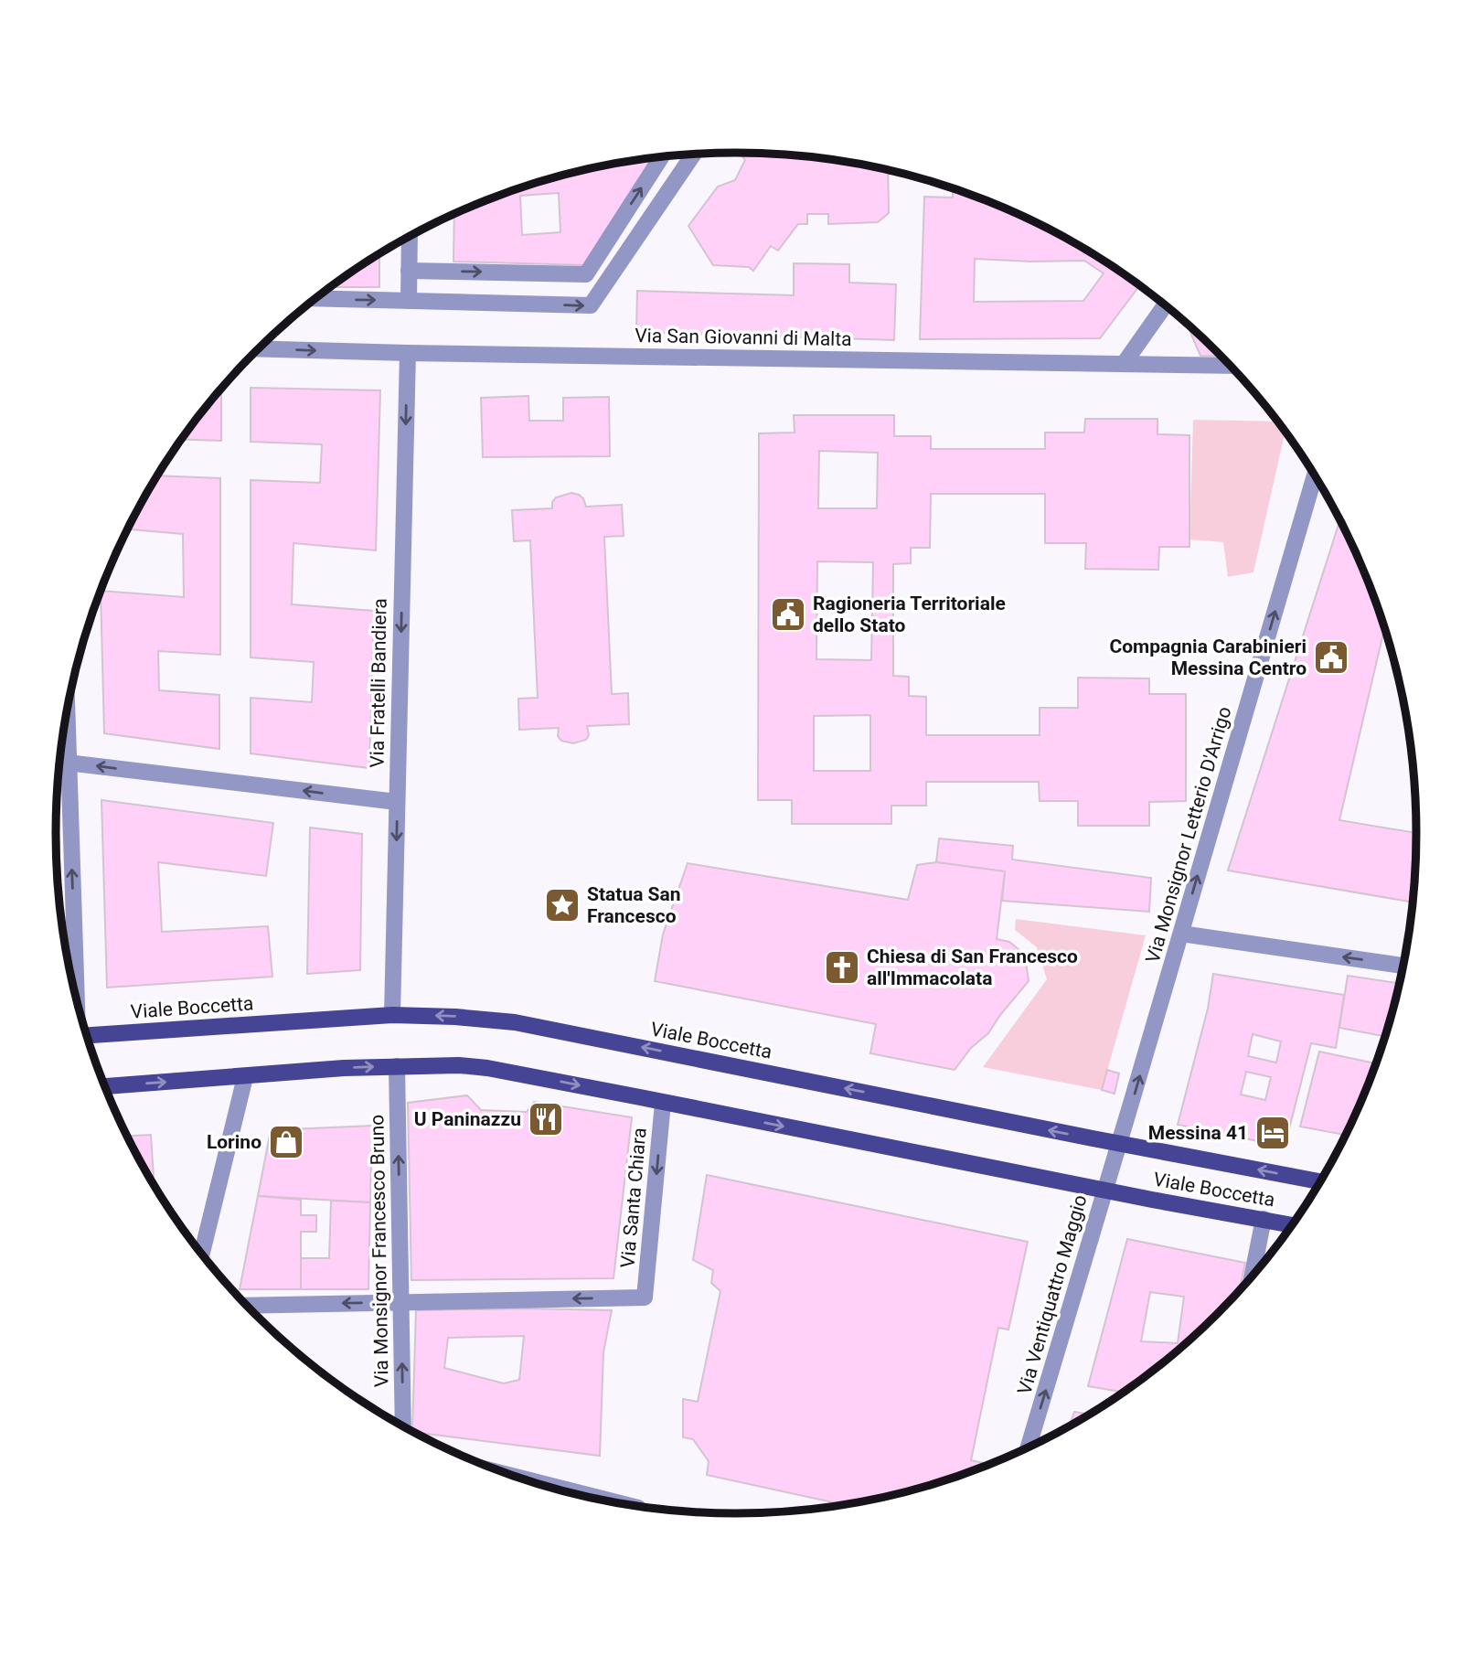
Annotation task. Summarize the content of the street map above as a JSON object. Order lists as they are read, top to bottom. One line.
{"streets":{"main road":["Viale Boccetta"],"street":["Via San Giovanni di Malta","Via Fratelli Bandiera","Via Monsignor Letterio D'Arrigo","Via Santa Chiara","Via Monsignor Francesco Bruno","Via Ventiquattro Maggio"]},"crossings":[["Via San Giovanni di Malta","Via Fratelli Bandiera"],["Via Fratelli Bandiera","Viale Boccetta"],["Via Monsignor Letterio D'Arrigo","Viale Boccetta"],["Via Monsignor Letterio D'Arrigo","Via Ventiquattro Maggio"],["Viale Boccetta","Via Santa Chiara"],["Viale Boccetta","Via Monsignor Francesco Bruno"],["Viale Boccetta","Via Ventiquattro Maggio"],["Via Santa Chiara","Via Monsignor Francesco Bruno"]],"one_way":["Via Fratelli Bandiera","Via Monsignor Letterio D'Arrigo","Via Monsignor Francesco Bruno","Via Ventiquattro Maggio"],"places":{"public building":["Ragioneria Territoriale dello Stato","Compagnia Carabinieri Messina Centro"],"place":["Statua San Francesco"],"church":["Chiesa di San Francesco all'Immacolata"],"restaurant":["U Paninazzu"],"hotel":["Messina 41"],"shop":["Lorino"]}}
